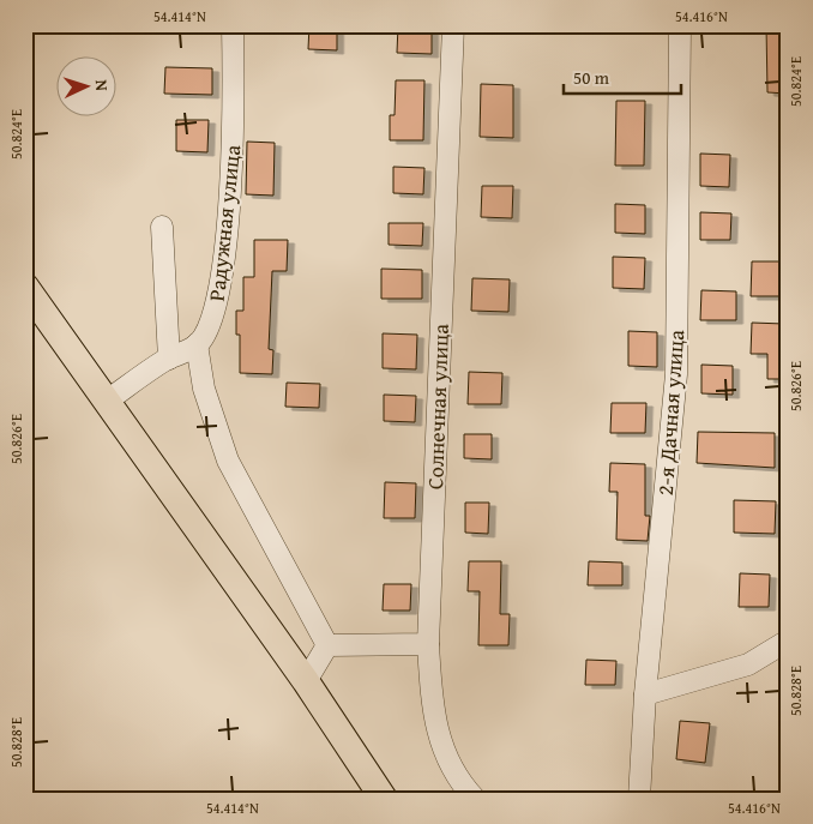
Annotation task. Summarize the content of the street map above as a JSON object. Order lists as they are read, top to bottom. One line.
{"streets":{"street":["Радужная улица","Солнечная улица","2-я Дачная улица"]},"scale_bar":"50 m","north":"right","coordinates":["54.414°N","54.416°N","50.824°E","50.826°E","50.828°E"]}
